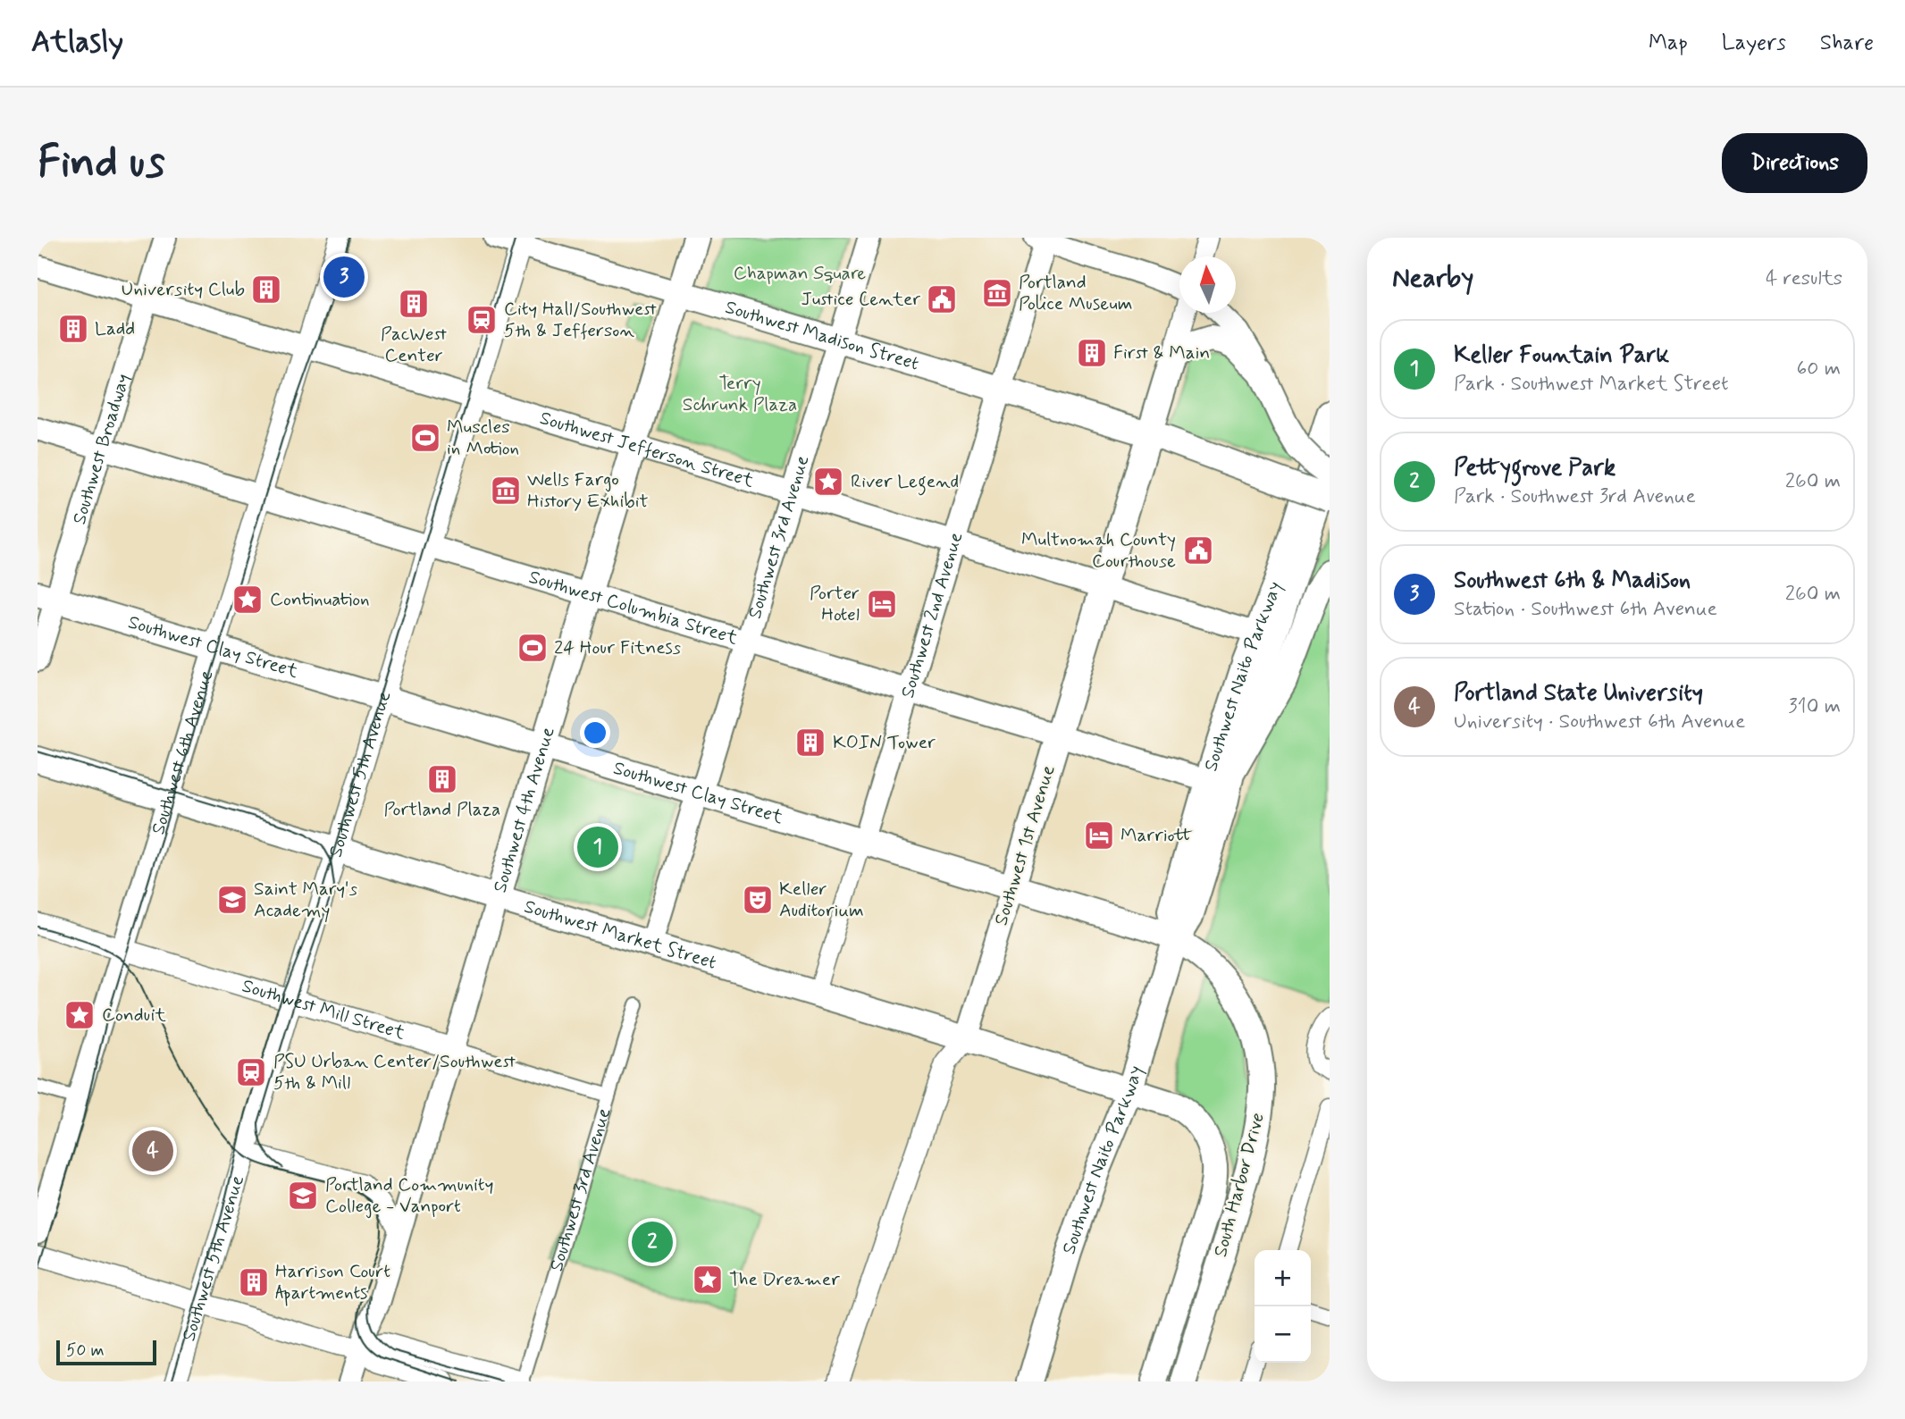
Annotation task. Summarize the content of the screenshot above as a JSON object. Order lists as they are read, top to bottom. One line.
{"streets":{"main road":["Southwest Madison Street","Southwest Broadway","Southwest Jefferson Street","Southwest 3rd Avenue","Southwest Columbia Street","Southwest 2nd Avenue","Southwest Clay Street","Southwest Naito Parkway","Southwest 6th Avenue","Southwest 4th Avenue","Southwest 1st Avenue","Southwest Market Street","South Harbor Drive"],"street":["Southwest 5th Avenue","Southwest Mill Street"]},"crossings":[["Southwest Madison Street","Southwest 3rd Avenue"],["Southwest Madison Street","Southwest 2nd Avenue"],["Southwest Madison Street","Southwest 5th Avenue"],["Southwest Madison Street","Southwest 4th Avenue"],["Southwest Madison Street","Southwest 1st Avenue"],["Southwest Broadway","Southwest Jefferson Street"],["Southwest Broadway","Southwest Columbia Street"],["Southwest Broadway","Southwest Clay Street"],["Southwest Jefferson Street","Southwest 3rd Avenue"],["Southwest Jefferson Street","Southwest 2nd Avenue"],["Southwest Jefferson Street","Southwest Naito Parkway"],["Southwest Jefferson Street","Southwest 6th Avenue"],["Southwest Jefferson Street","Southwest 5th Avenue"],["Southwest Jefferson Street","Southwest 4th Avenue"],["Southwest Jefferson Street","Southwest 1st Avenue"],["Southwest 3rd Avenue","Southwest Columbia Street"],["Southwest 3rd Avenue","Southwest Clay Street"],["Southwest 3rd Avenue","Southwest Market Street"],["Southwest 3rd Avenue","Southwest Mill Street"],["Southwest Columbia Street","Southwest 2nd Avenue"],["Southwest Columbia Street","Southwest Naito Parkway"],["Southwest Columbia Street","Southwest 6th Avenue"],["Southwest Columbia Street","Southwest 5th Avenue"],["Southwest Columbia Street","Southwest 4th Avenue"],["Southwest Columbia Street","Southwest 1st Avenue"],["Southwest 2nd Avenue","Southwest Clay Street"],["Southwest 2nd Avenue","Southwest Market Street"],["Southwest Clay Street","Southwest Naito Parkway"],["Southwest Clay Street","Southwest 6th Avenue"],["Southwest Clay Street","Southwest 5th Avenue"],["Southwest Clay Street","Southwest 4th Avenue"],["Southwest Clay Street","Southwest 1st Avenue"],["Southwest Clay Street","South Harbor Drive"],["Southwest Naito Parkway","Southwest Market Street"],["Southwest Naito Parkway","South Harbor Drive"],["Southwest 6th Avenue","Southwest Market Street"],["Southwest 6th Avenue","Southwest Mill Street"],["Southwest 5th Avenue","Southwest Market Street"],["Southwest 5th Avenue","Southwest Mill Street"],["Southwest 4th Avenue","Southwest Market Street"],["Southwest 4th Avenue","Southwest Mill Street"],["Southwest 1st Avenue","Southwest Market Street"],["Southwest Market Street","South Harbor Drive"]],"parks":["Chapman Square","Terry Schrunk Plaza"],"places":{"building":["University Club","PacWest Center","Ladd","First & Main","KOIN Tower","Portland Plaza","Harrison Court Apartments"],"museum":["Portland Police Museum","Wells Fargo History Exhibit"],"public building":["Justice Center","Multnomah County Courthouse"],"station":["City Hall/Southwest 5th & Jefferson","PSU Urban Center/Southwest 5th & Mill"],"sports":["Muscles in Motion","24 Hour Fitness"],"place":["River Legend","Continuation","Conduit","The Dreamer"],"hotel":["Porter Hotel","Marriott"],"school or university":["Saint Mary's Academy","Portland Community College - Vanport"],"theatre":["Keller Auditorium"]},"scale_bar":"50 m","north":"top","page":{"header":"Atlasly","nav":["Map","Layers","Share"],"buttons":"Directions","title":"Find us","heading":["Nearby","4 results"],"pins":["3","1","4","2"],"list":[{"mark":"1","name":"Keller Fountain Park","note":"Park · Southwest Market Street","value":"60 m"},{"mark":"2","name":"Pettygrove Park","note":"Park · Southwest 3rd Avenue","value":"260 m"},{"mark":"3","name":"Southwest 6th & Madison","note":"Station · Southwest 6th Avenue","value":"260 m"},{"mark":"4","name":"Portland State University","note":"University · Southwest 6th Avenue","value":"310 m"}],"map_buttons":["+","−"],"scale":"50 m"}}
